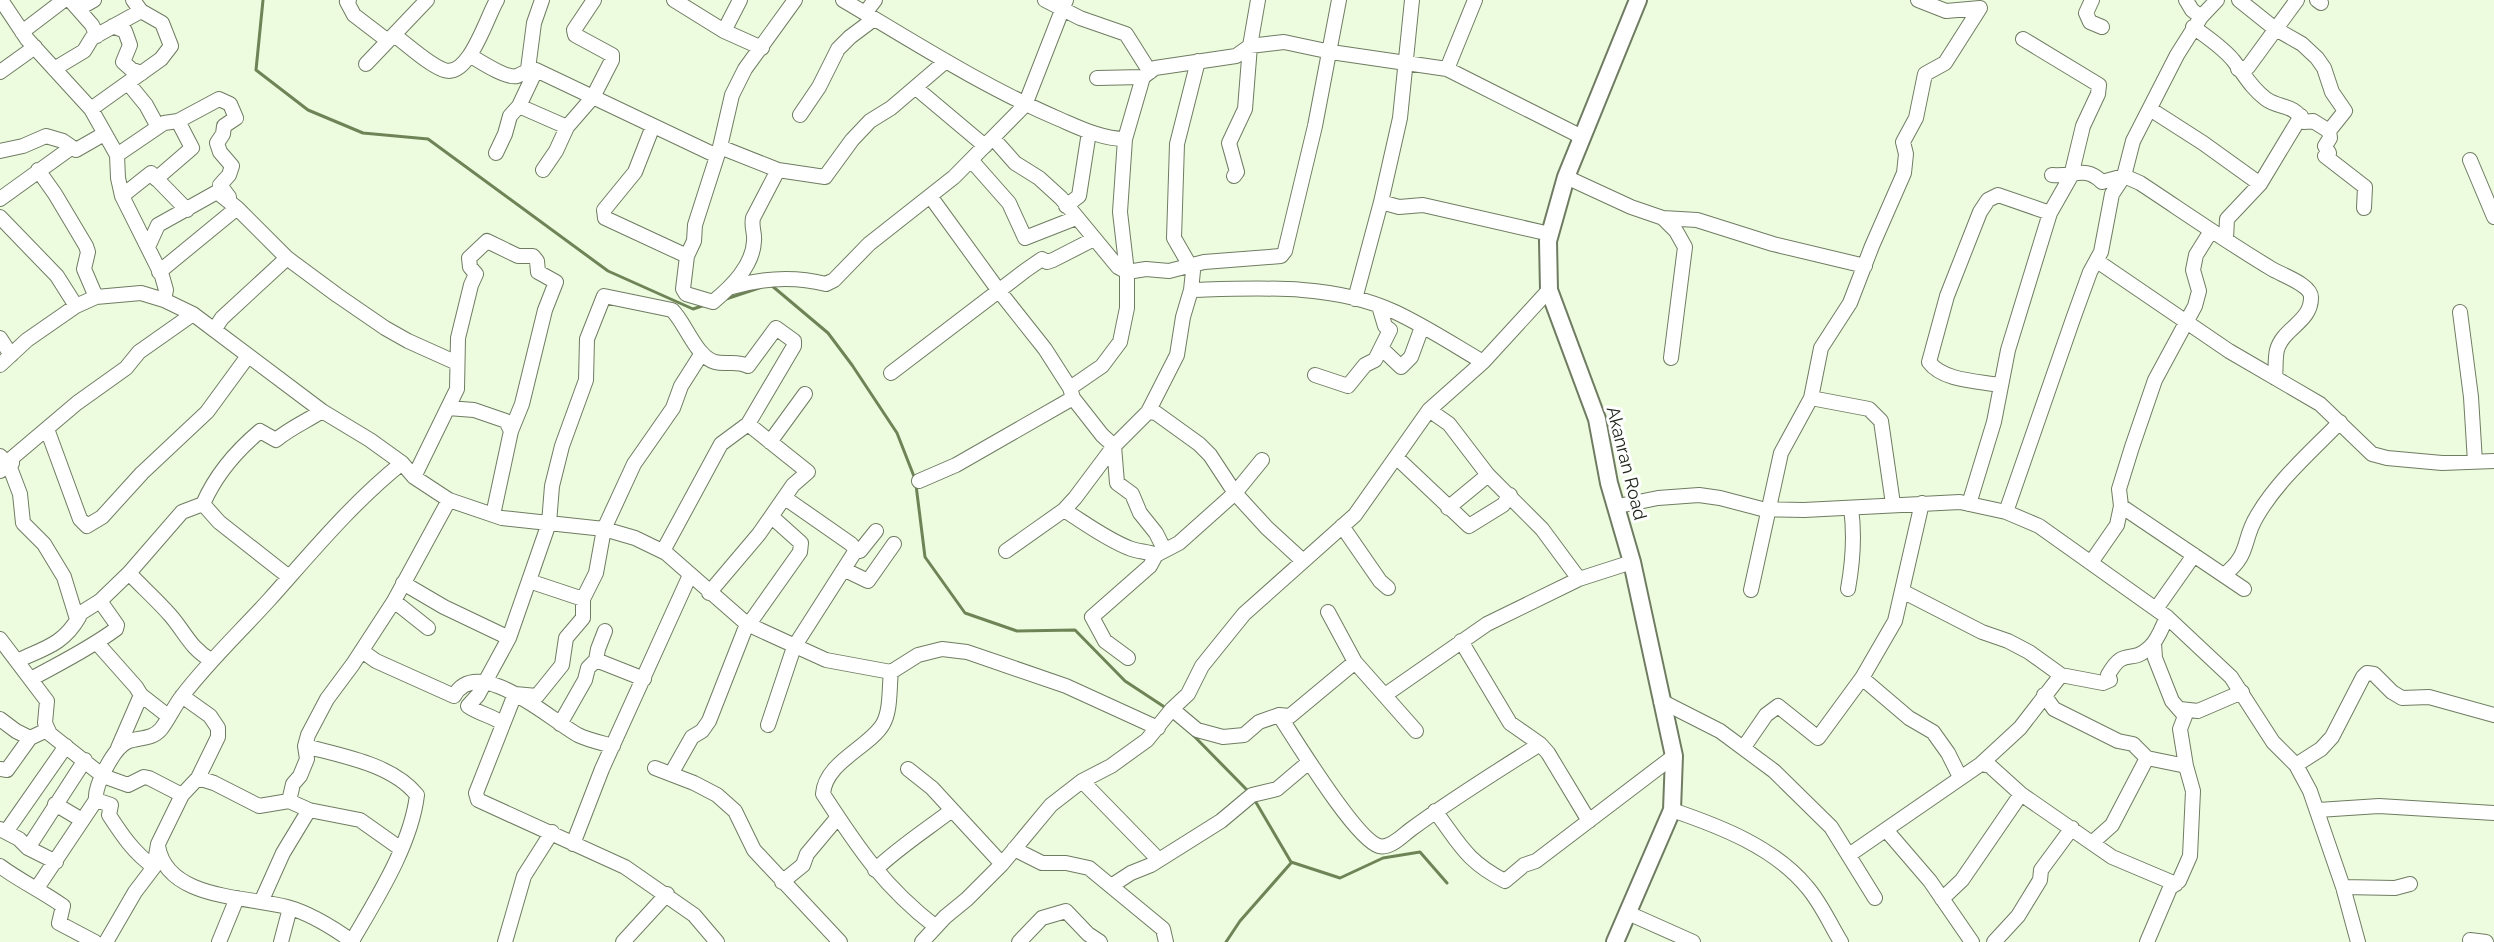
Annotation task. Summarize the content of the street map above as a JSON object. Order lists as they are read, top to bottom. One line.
{"streets":{"main road":["Akanran Road"]}}
